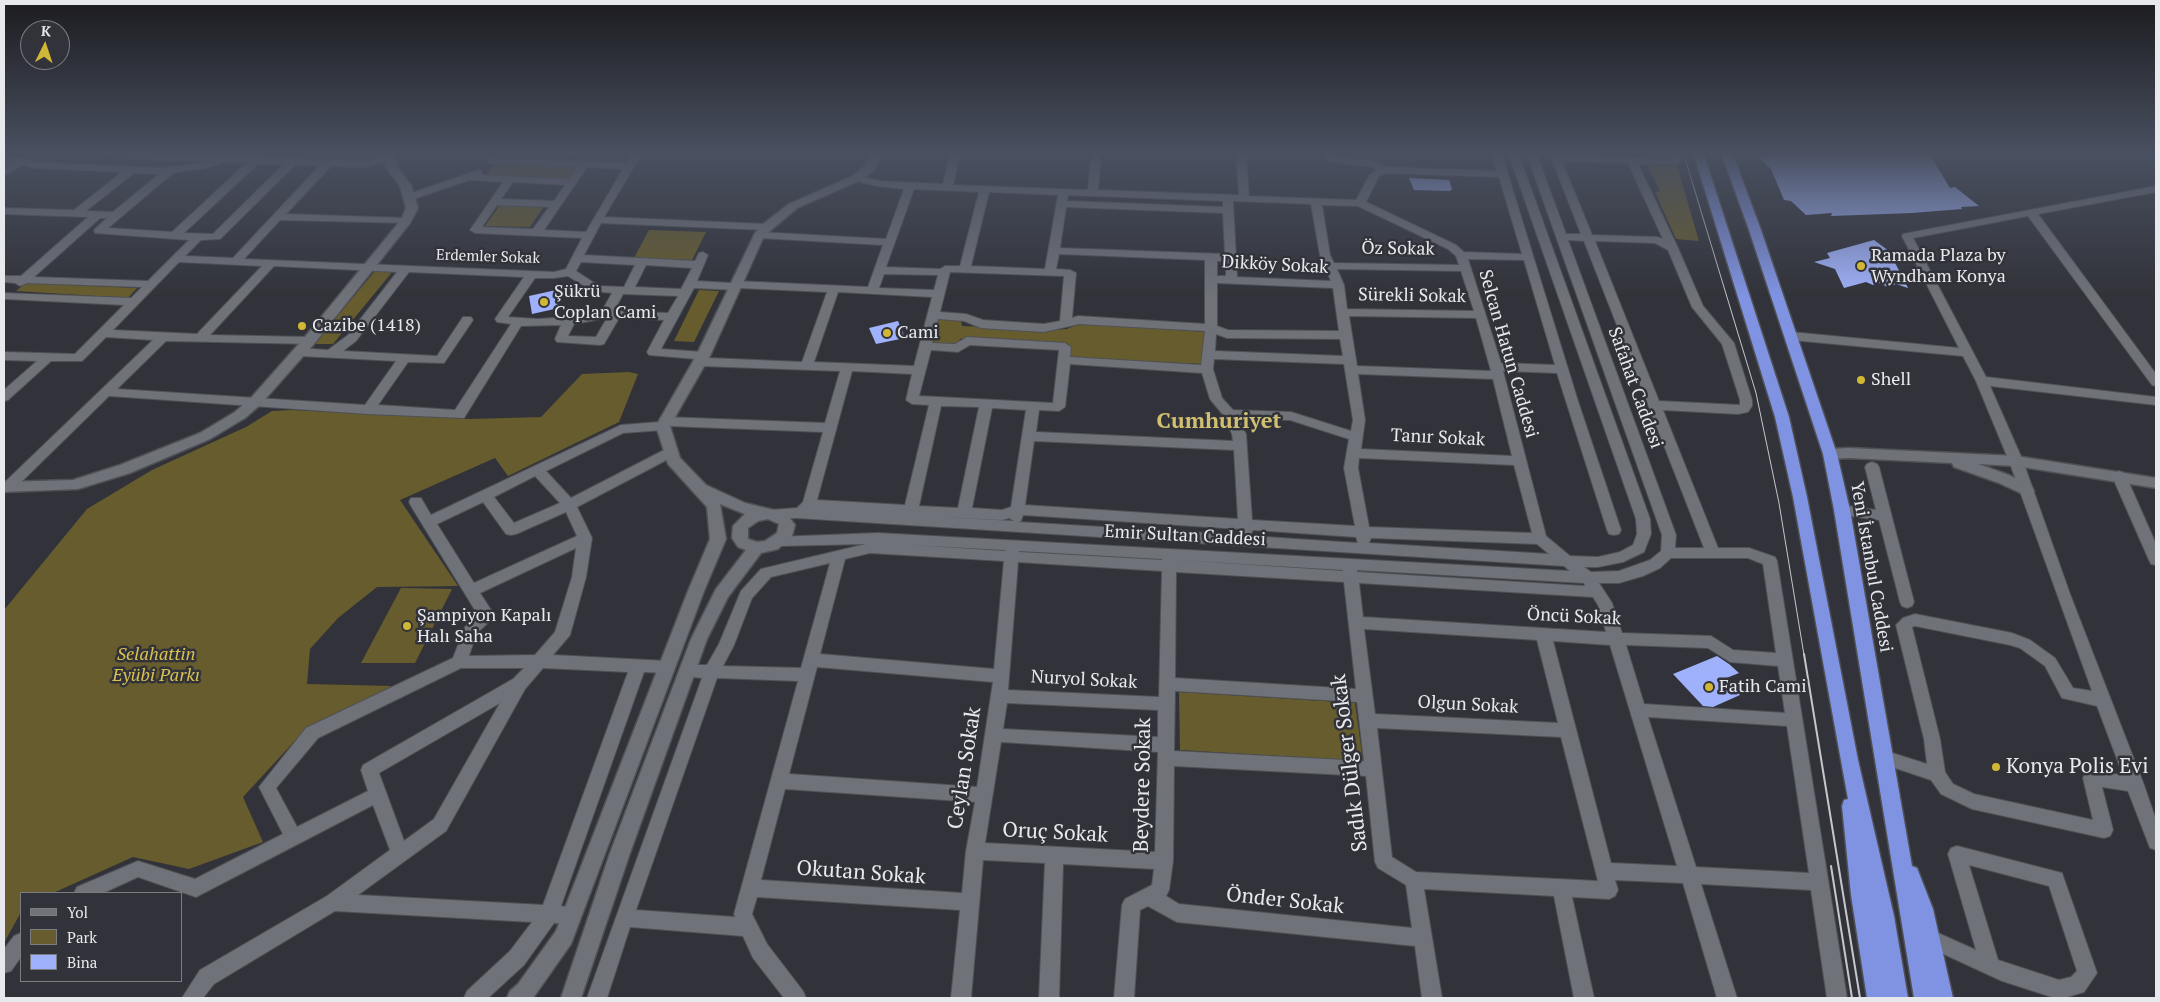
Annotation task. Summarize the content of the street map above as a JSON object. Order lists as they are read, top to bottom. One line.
{"streets":{"highway":["Yeni İstanbul Caddesi"],"street":["Öz Sokak","Erdemler Sokak","Dikköy Sokak","Sürekli Sokak","Selcan Hatun Caddesi","Safahat Caddesi","Tanır Sokak","Emir Sultan Caddesi","Öncü Sokak","Nuryol Sokak","Olgun Sokak","Sadık Dülger Sokak","Ceylan Sokak","Beydere Sokak","Oruç Sokak","Okutan Sokak","Önder Sokak"]},"crossings":[["Öz Sokak","Selcan Hatun Caddesi"],["Sürekli Sokak","Selcan Hatun Caddesi"],["Selcan Hatun Caddesi","Tanır Sokak"],["Safahat Caddesi","Emir Sultan Caddesi"],["Öncü Sokak","Sadık Dülger Sokak"],["Nuryol Sokak","Ceylan Sokak"],["Nuryol Sokak","Beydere Sokak"],["Olgun Sokak","Sadık Dülger Sokak"],["Ceylan Sokak","Oruç Sokak"],["Ceylan Sokak","Okutan Sokak"],["Beydere Sokak","Oruç Sokak"],["Beydere Sokak","Önder Sokak"]],"districts":["Cumhuriyet"],"parks":["Selahattin Eyübi Parkı"],"places":["Ramada Plaza by Wyndham Konya","Şükrü Coplan Cami","Cazibe (1418)","Cami","Shell","Şampiyon Kapalı Halı Saha","Fatih Cami","Konya Polis Evi"],"legend":["Yol","Park","Bina"],"north":"top"}
